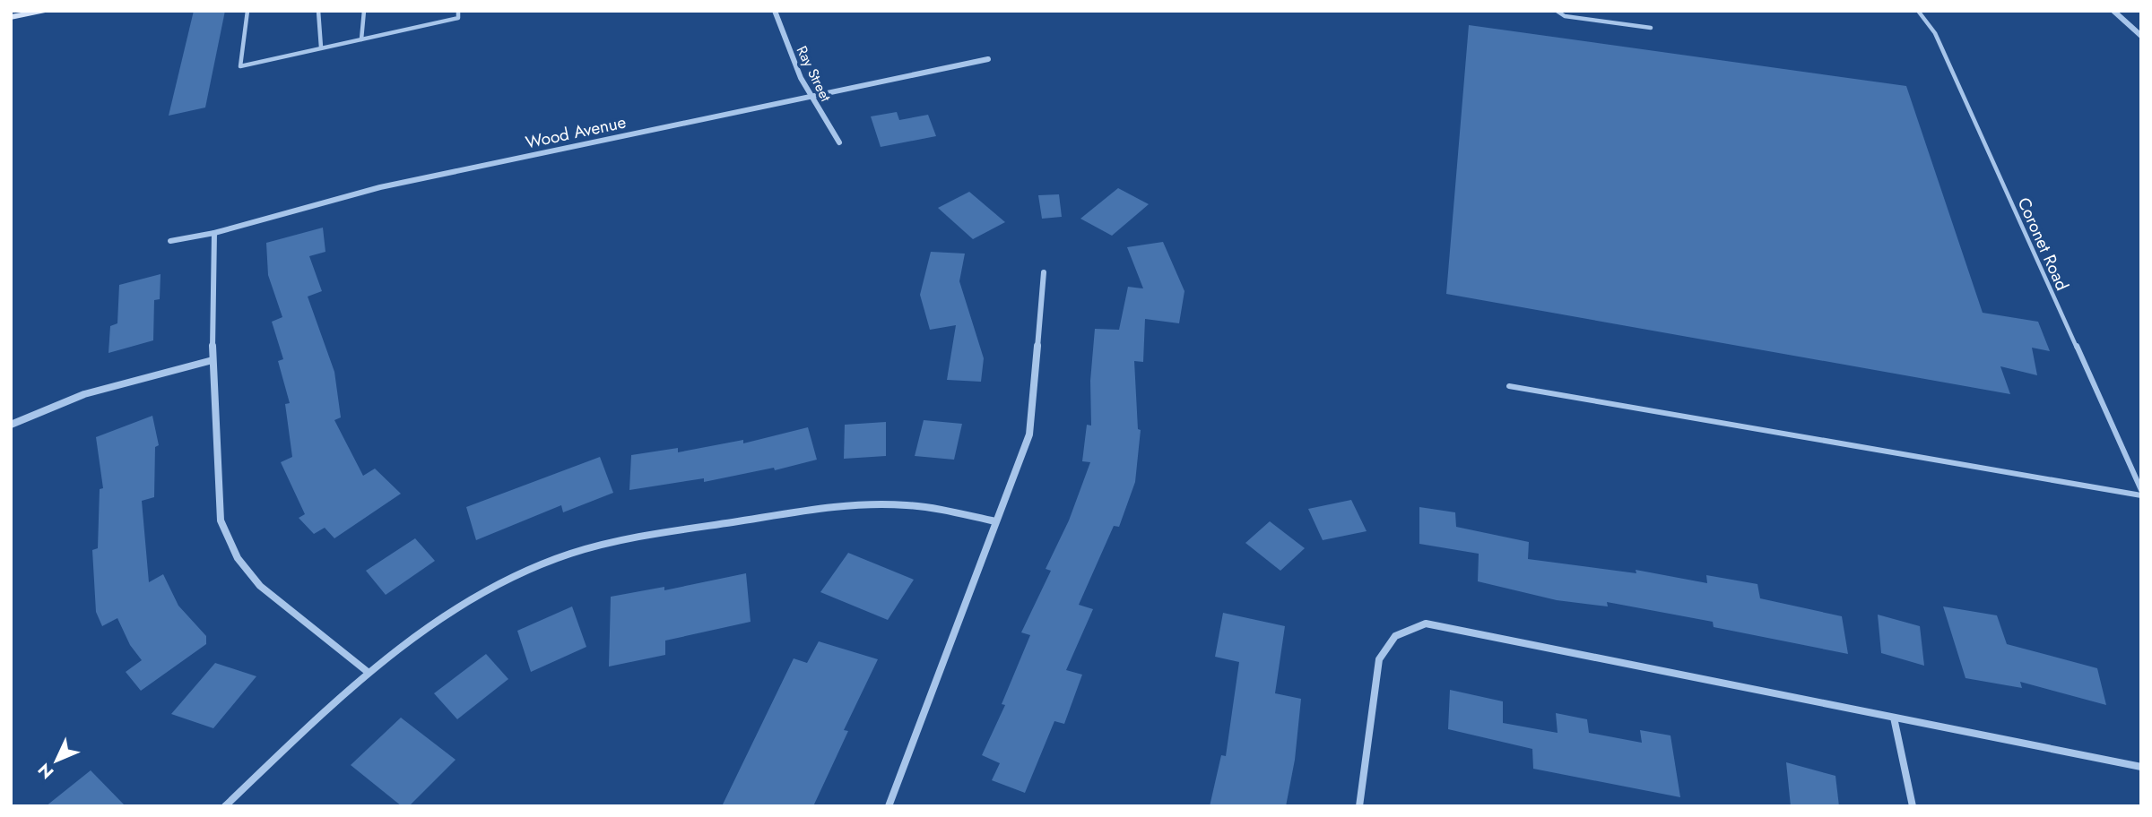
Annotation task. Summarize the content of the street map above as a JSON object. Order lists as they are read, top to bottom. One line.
{"streets":{"street":["Ray Street","Wood Avenue"],"lane":["Coronet Road"]},"crossings":[["Ray Street","Wood Avenue"]],"north":"bottom left"}
